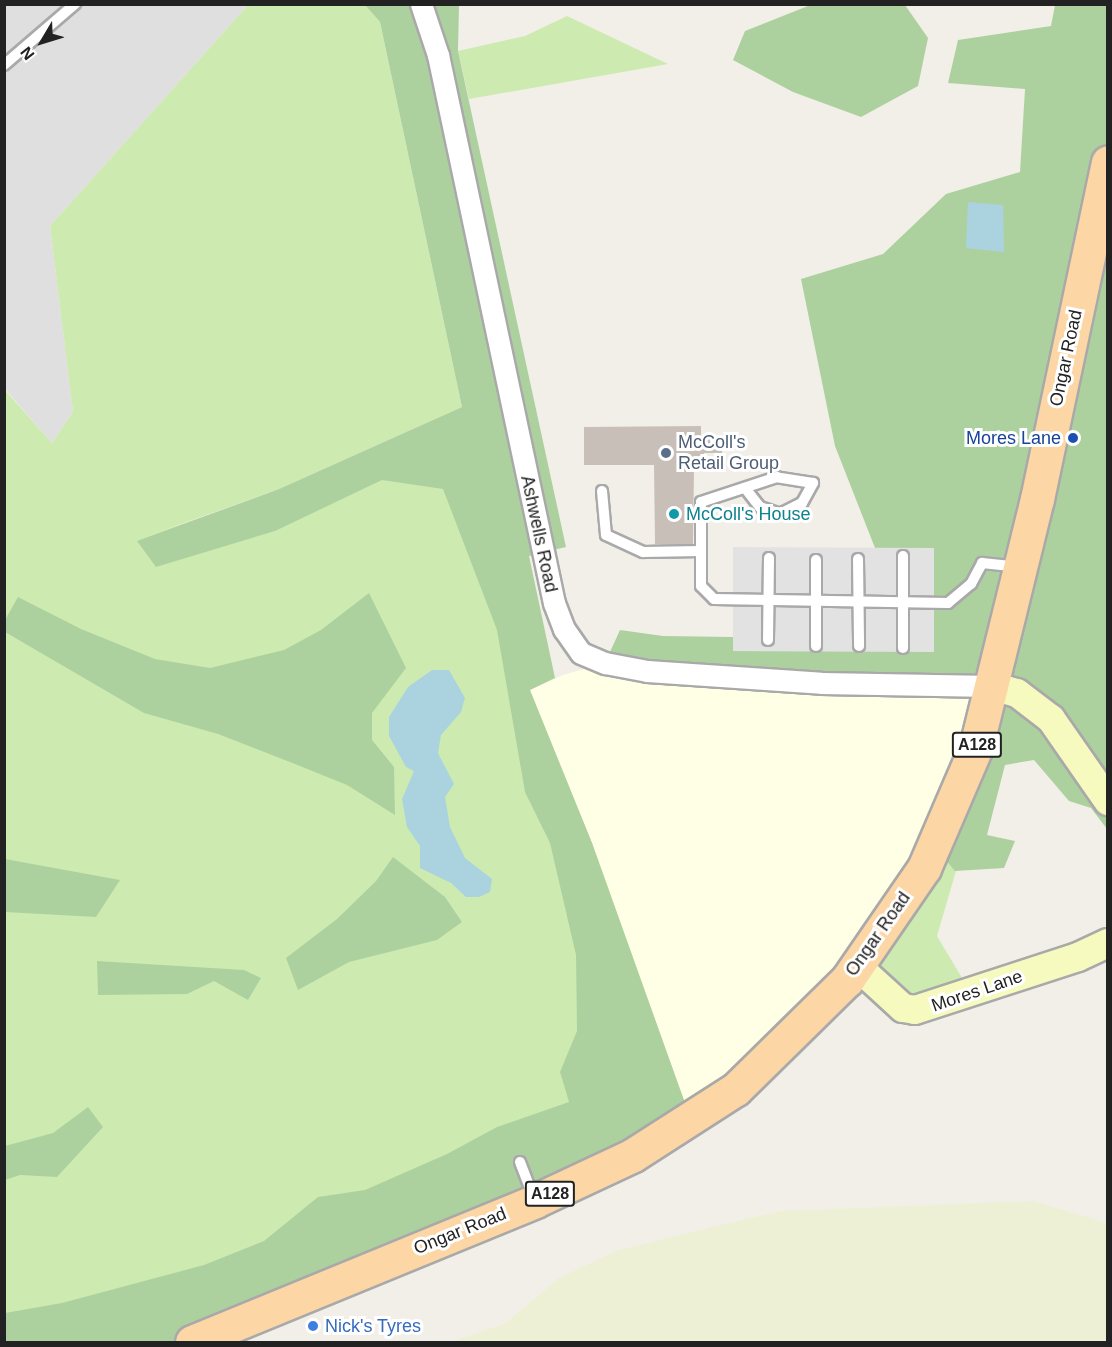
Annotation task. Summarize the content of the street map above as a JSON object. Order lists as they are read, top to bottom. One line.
{"streets":{"main road":["Ongar Road","A128"],"street":["Ashwells Road","Mores Lane"]},"crossings":[["Ongar Road","Ashwells Road"],["Ongar Road","Mores Lane"]],"places":["Mores Lane","McColl's Retail Group","McColl's House","Nick's Tyres"],"north":"bottom left"}
